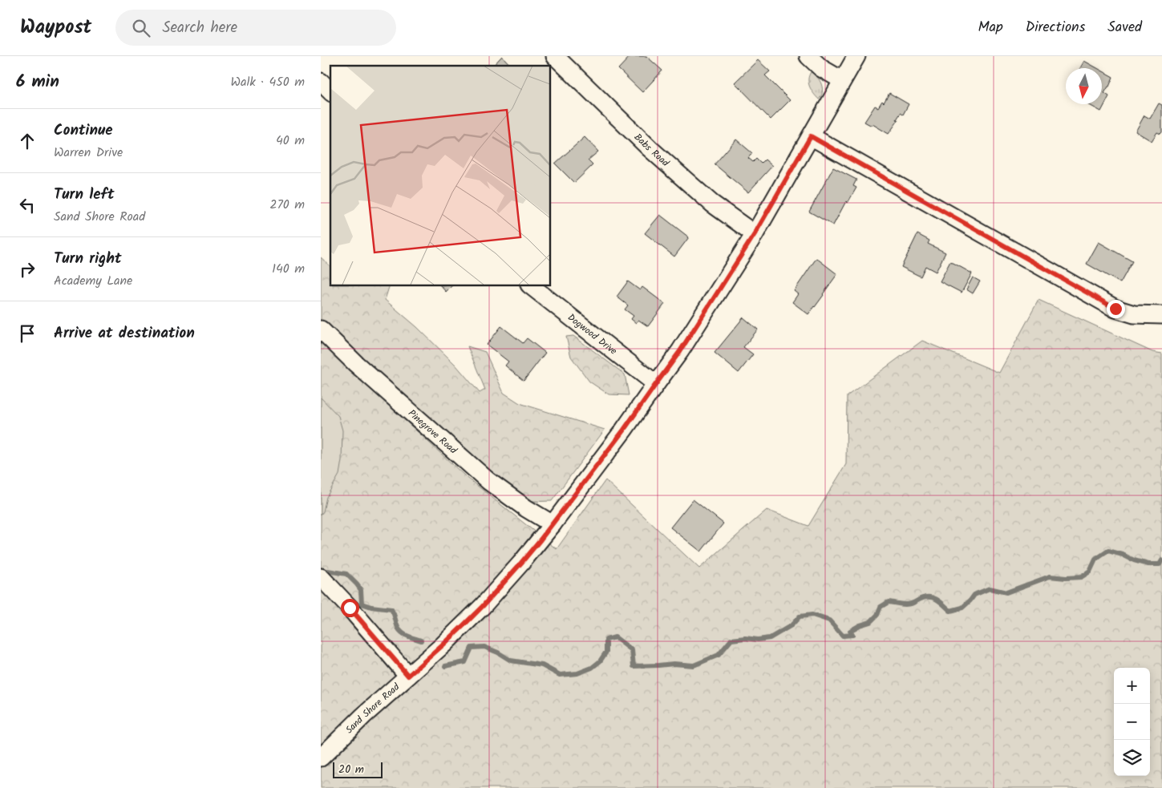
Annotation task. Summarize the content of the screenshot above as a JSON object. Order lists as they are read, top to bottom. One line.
{"streets":{"street":["Babs Road","Dogwood Drive","Pinegrove Road","Sand Shore Road"]},"crossings":[["Babs Road","Sand Shore Road"],["Dogwood Drive","Sand Shore Road"],["Pinegrove Road","Sand Shore Road"]],"scale_bar":"20 m","north":"bottom","page":{"header":"Waypost","search":"Search here","nav":["Map","Directions","Saved"],"heading":["6 min","Walk · 450 m"],"list":[["Continue","Warren Drive","40 m"],["Turn left","Sand Shore Road","270 m"],["Turn right","Academy Lane","140 m"],"Arrive at destination"],"map_buttons":["+","−"],"scale":"20 m"}}
